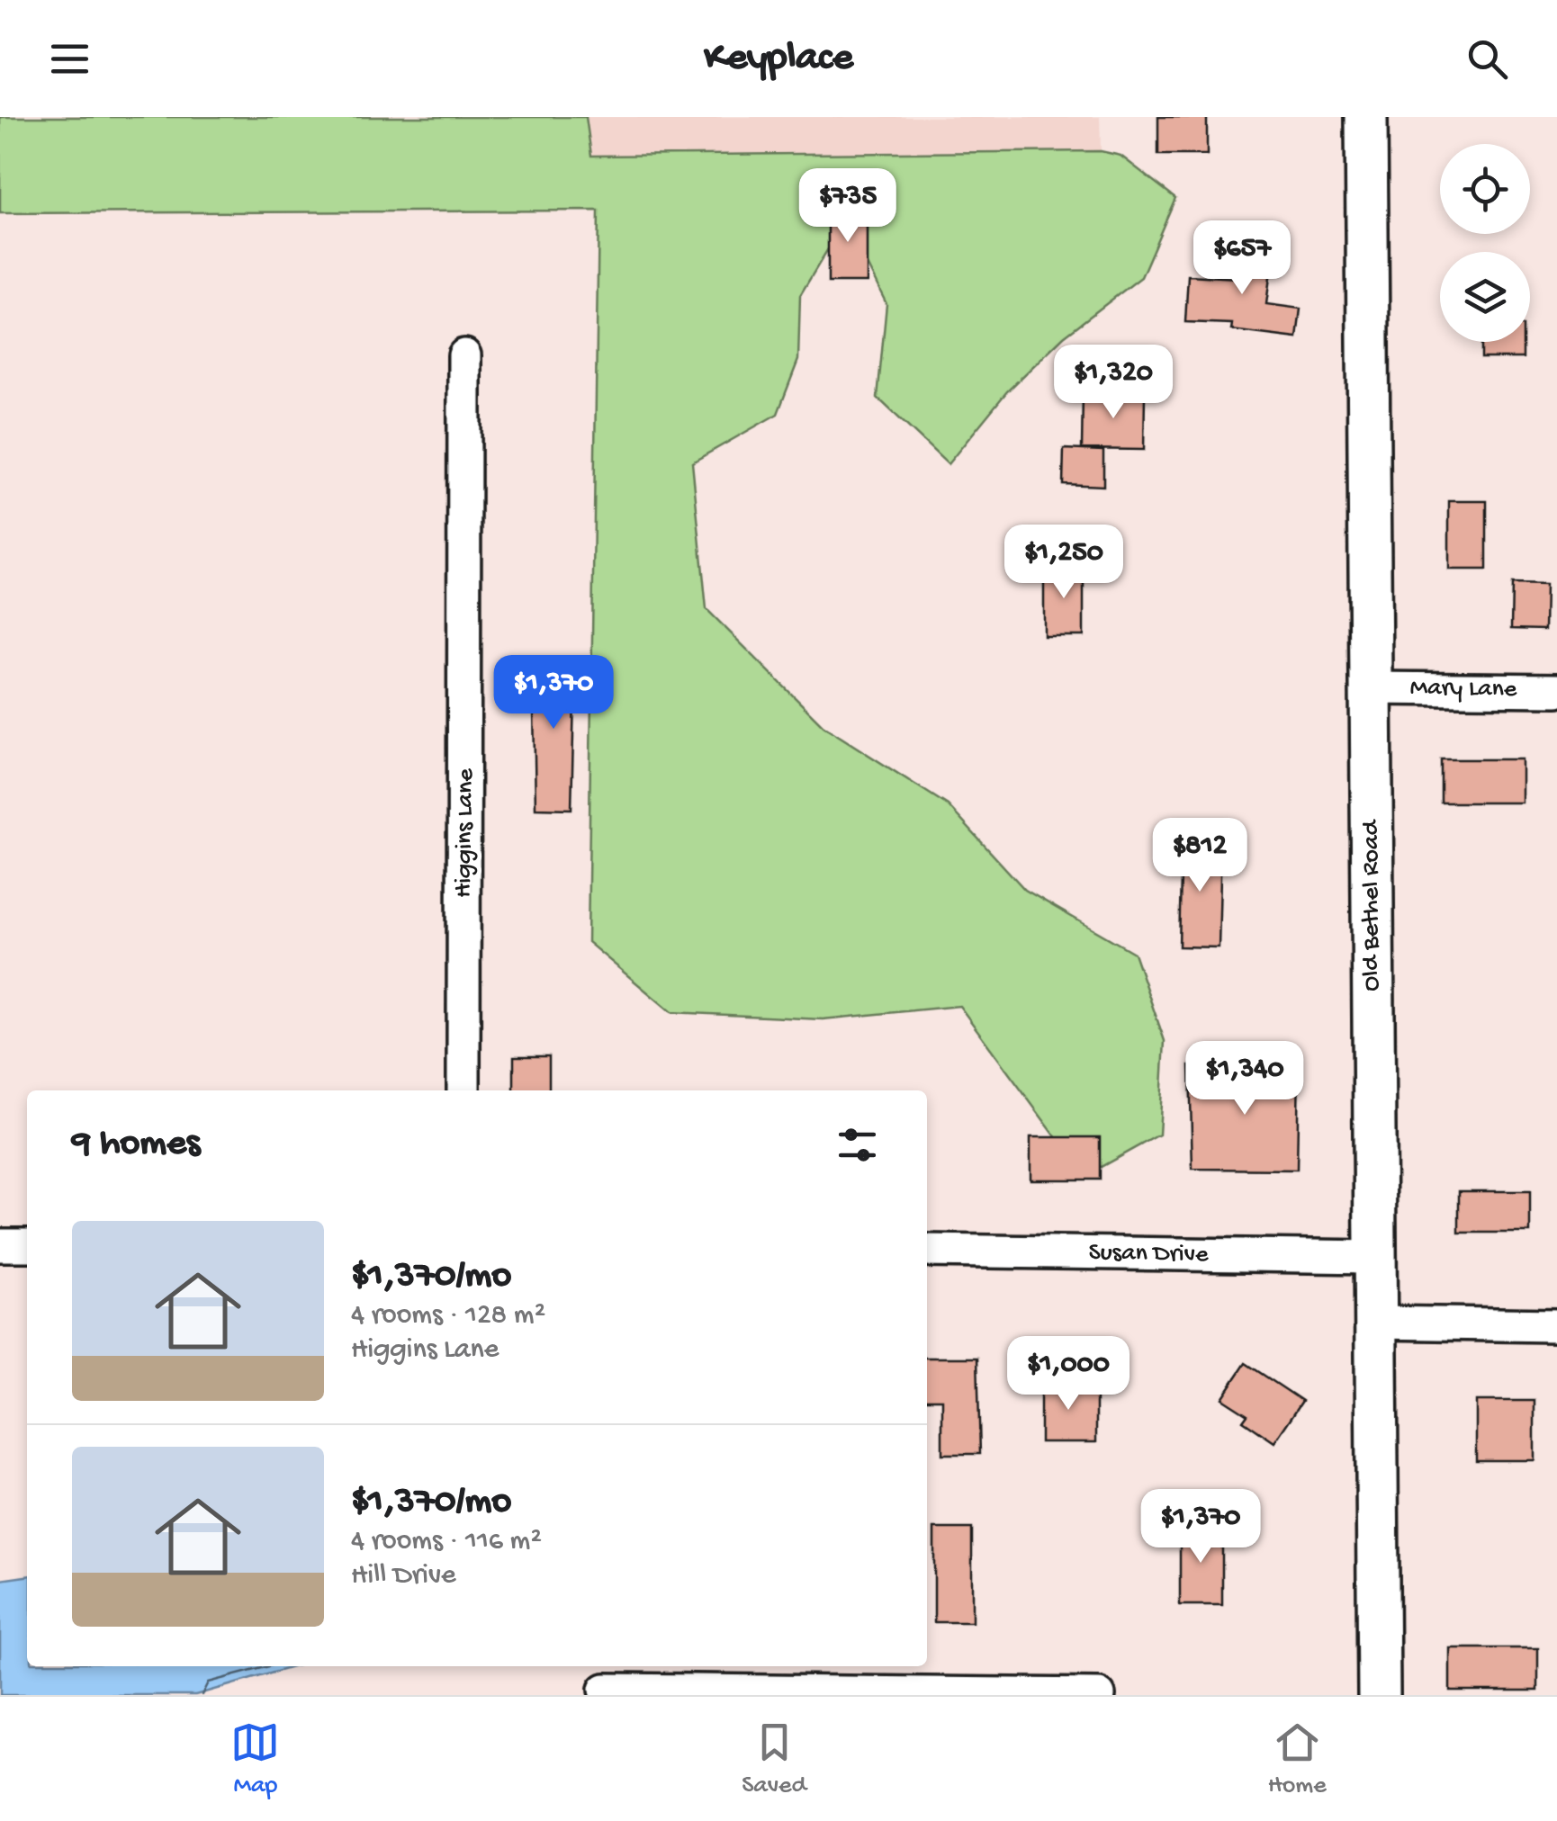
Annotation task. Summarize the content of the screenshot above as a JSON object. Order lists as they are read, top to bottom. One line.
{"streets":{"street":["Mary Lane","Higgins Lane","Old Bethel Road","Susan Drive"]},"crossings":[["Mary Lane","Old Bethel Road"],["Old Bethel Road","Susan Drive"]],"page":{"header":"Keyplace","price":["$735","$657","$1,320","$1,250","$1,370","$812","$1,340","$1,000","$1,370"],"heading":"9 homes","list":[{"name":"$1,370/mo","note":"4 rooms · 128 m² · Higgins Lane"},{"name":"$1,370/mo","note":"4 rooms · 116 m² · Hill Drive"}],"tabs":["Map","Saved","Home"]}}
